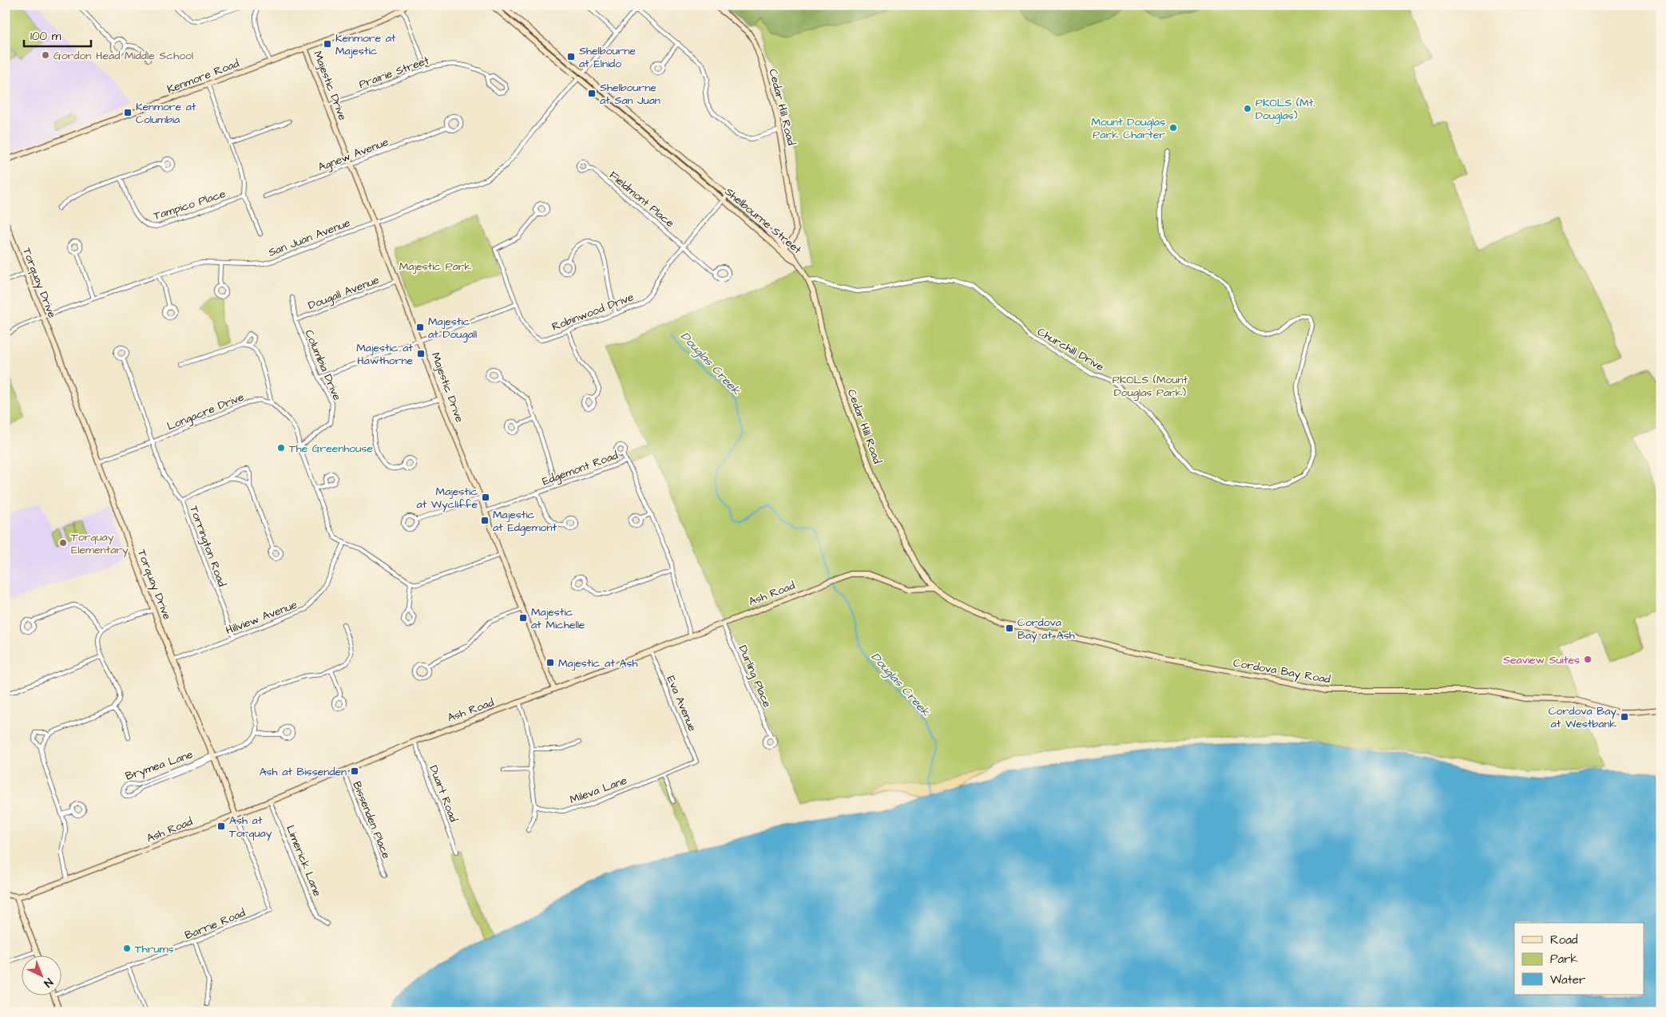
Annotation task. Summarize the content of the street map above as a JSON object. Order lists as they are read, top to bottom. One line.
{"streets":{"main road":["Kenmore Road","Majestic Drive","Cedar Hill Road","Shelbourne Street","Torquay Drive","Ash Road","Cordova Bay Road"],"street":["Prairie Street","Agnew Avenue","Fieldmont Place","Tampico Place","San Juan Avenue","Dougall Avenue","Robinwood Drive","Churchill Drive","Columbia Drive","Longacre Drive","Edgemont Road","Torrington Road","Hillview Avenue","Durling Place","Eva Avenue","Brymea Lane","Mileva Lane","Duart Road","Bissenden Place","Limerick Lane","Barrie Road"]},"crossings":[["Prairie Street","Majestic Drive"],["Kenmore Road","Majestic Drive"],["Majestic Drive","Agnew Avenue"],["Majestic Drive","San Juan Avenue"],["Majestic Drive","Dougall Avenue"],["Majestic Drive","Edgemont Road"],["Majestic Drive","Ash Road"],["Cedar Hill Road","Shelbourne Street"],["Cedar Hill Road","Churchill Drive"],["Cedar Hill Road","Ash Road"],["Cedar Hill Road","Cordova Bay Road"],["Fieldmont Place","Robinwood Drive"],["Shelbourne Street","San Juan Avenue"],["Shelbourne Street","Robinwood Drive"],["San Juan Avenue","Torquay Drive"],["Torquay Drive","Longacre Drive"],["Torquay Drive","Ash Road"],["Torquay Drive","Hillview Avenue"],["Torquay Drive","Brymea Lane"],["Torquay Drive","Barrie Road"],["Dougall Avenue","Columbia Drive"],["Longacre Drive","Torrington Road"],["Edgemont Road","Ash Road"],["Torrington Road","Hillview Avenue"],["Ash Road","Cordova Bay Road"],["Ash Road","Durling Place"],["Ash Road","Eva Avenue"],["Ash Road","Duart Road"],["Ash Road","Bissenden Place"],["Ash Road","Limerick Lane"],["Eva Avenue","Mileva Lane"]],"water":["Douglas Creek"],"parks":["Majestic Park","PKOLS (Mount Douglas Park)"],"places":{"transit":["Kenmore at Majestic","Shelbourne at Elnido","Shelbourne at San Juan","Kenmore at Columbia","Majestic at Dougall","Majestic at Hawthorne","Majestic at Wycliffe","Majestic at Edgemont","Majestic at Michelle","Cordova Bay at Ash","Majestic at Ash","Cordova Bay at Westbank","Ash at Bissenden","Ash at Torquay"],"other":["Gordon Head Middle School","PKOLS (Mt. Douglas)","Mount Douglas Park Charter","The Greenhouse","Torquay Elementary","Seaview Suites","Thrums"]},"legend":["Road","Park","Water"],"scale_bar":"100 m","north":"bottom right"}
